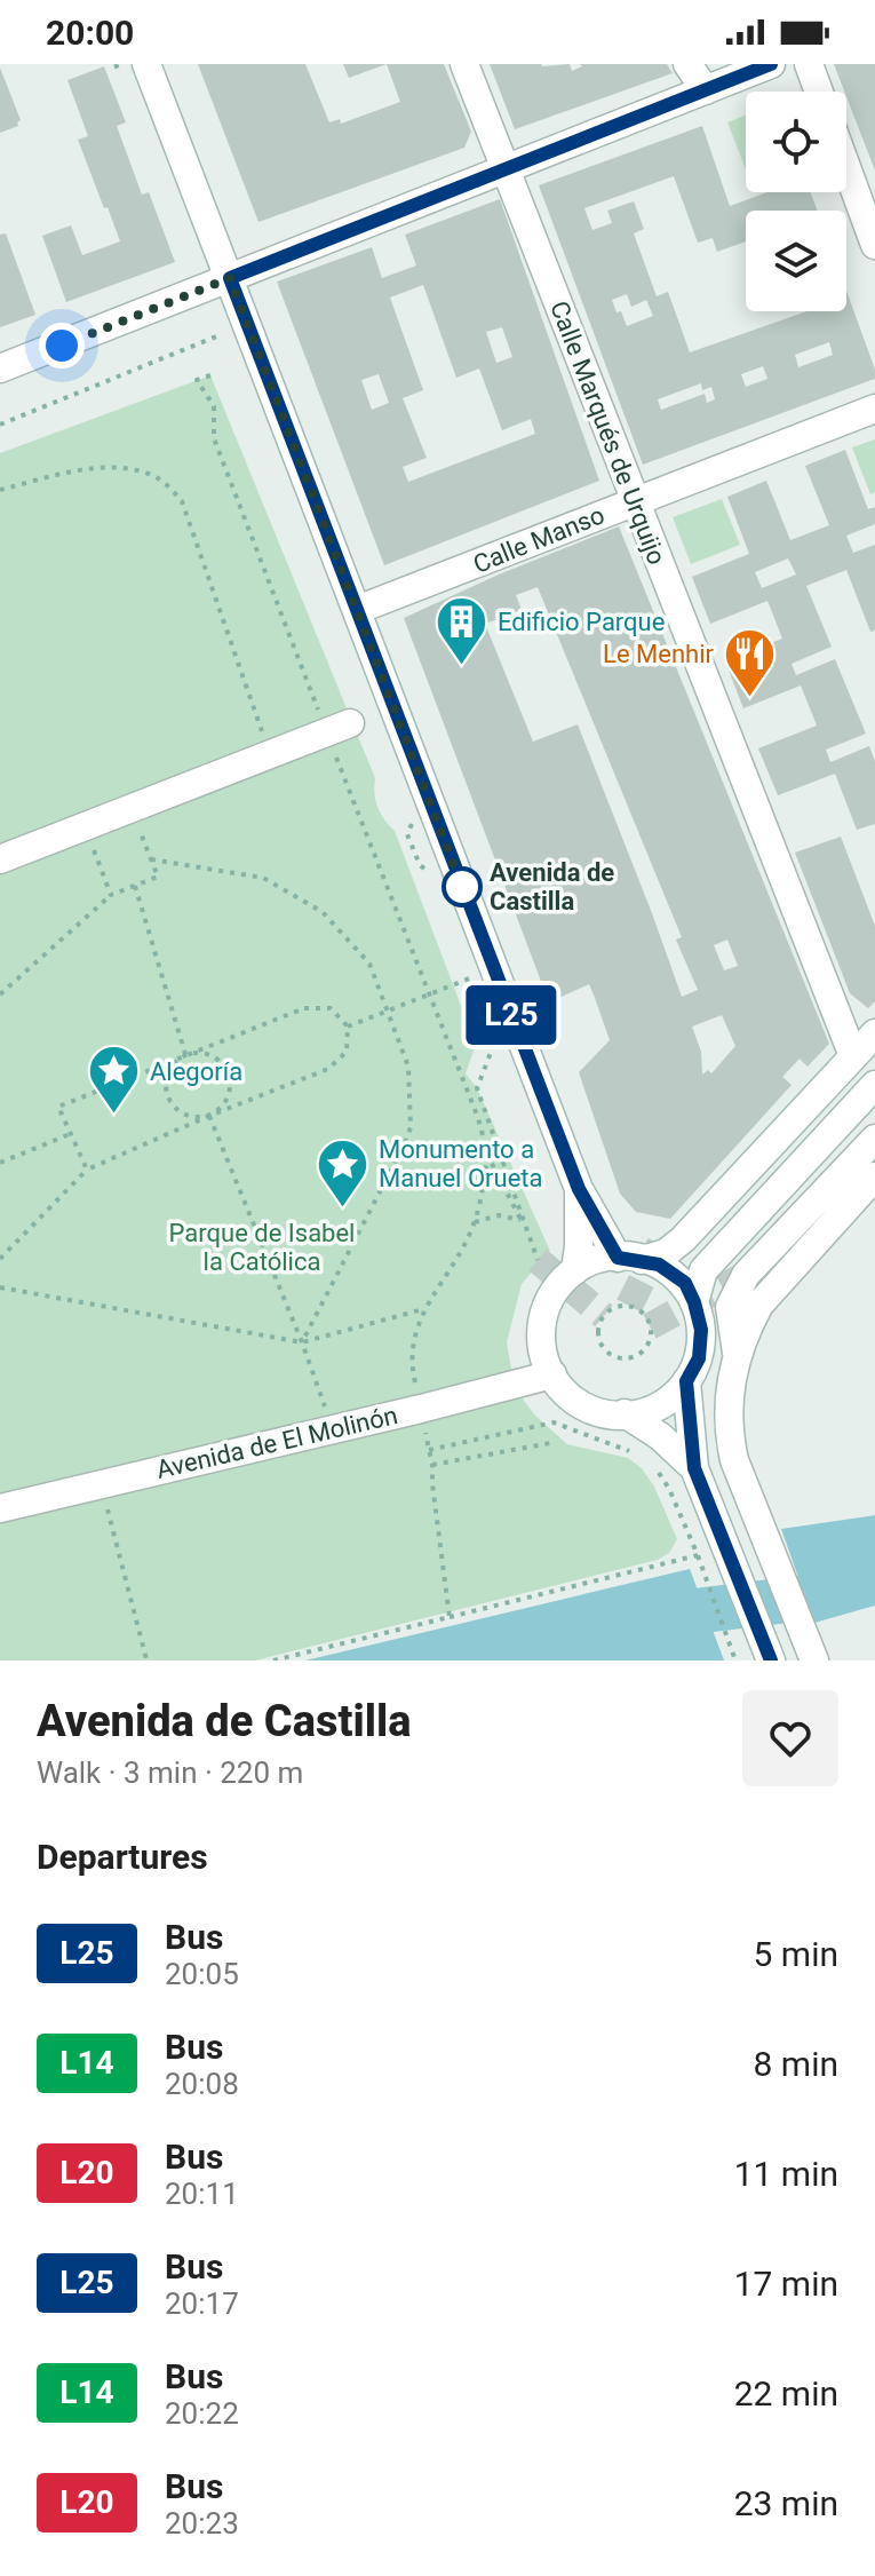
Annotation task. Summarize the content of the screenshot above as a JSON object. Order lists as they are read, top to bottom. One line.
{"streets":{"street":["Calle Marqués de Urquijo","Calle Manso","Avenida de El Molinón"]},"crossings":[["Calle Marqués de Urquijo","Calle Manso"]],"parks":["Parque de Isabel la Católica"],"places":{"building":["Edificio Parque"],"restaurant":["Le Menhir"],"other":["Avenida de Castilla"],"place":["Alegoría","Monumento a Manuel Orueta"]},"lines":["bus line L25"],"page":{"status":"20:00","on_map":"L25","heading":[["Avenida de Castilla","Walk · 3 min · 220 m"],"Departures"],"list":[{"mark":"L25","name":"Bus","note":"20:05","value":"5 min"},{"mark":"L14","name":"Bus","note":"20:08","value":"8 min"},{"mark":"L20","name":"Bus","note":"20:11","value":"11 min"},{"mark":"L25","name":"Bus","note":"20:17","value":"17 min"},{"mark":"L14","name":"Bus","note":"20:22","value":"22 min"},{"mark":"L20","name":"Bus","note":"20:23","value":"23 min"}]}}
